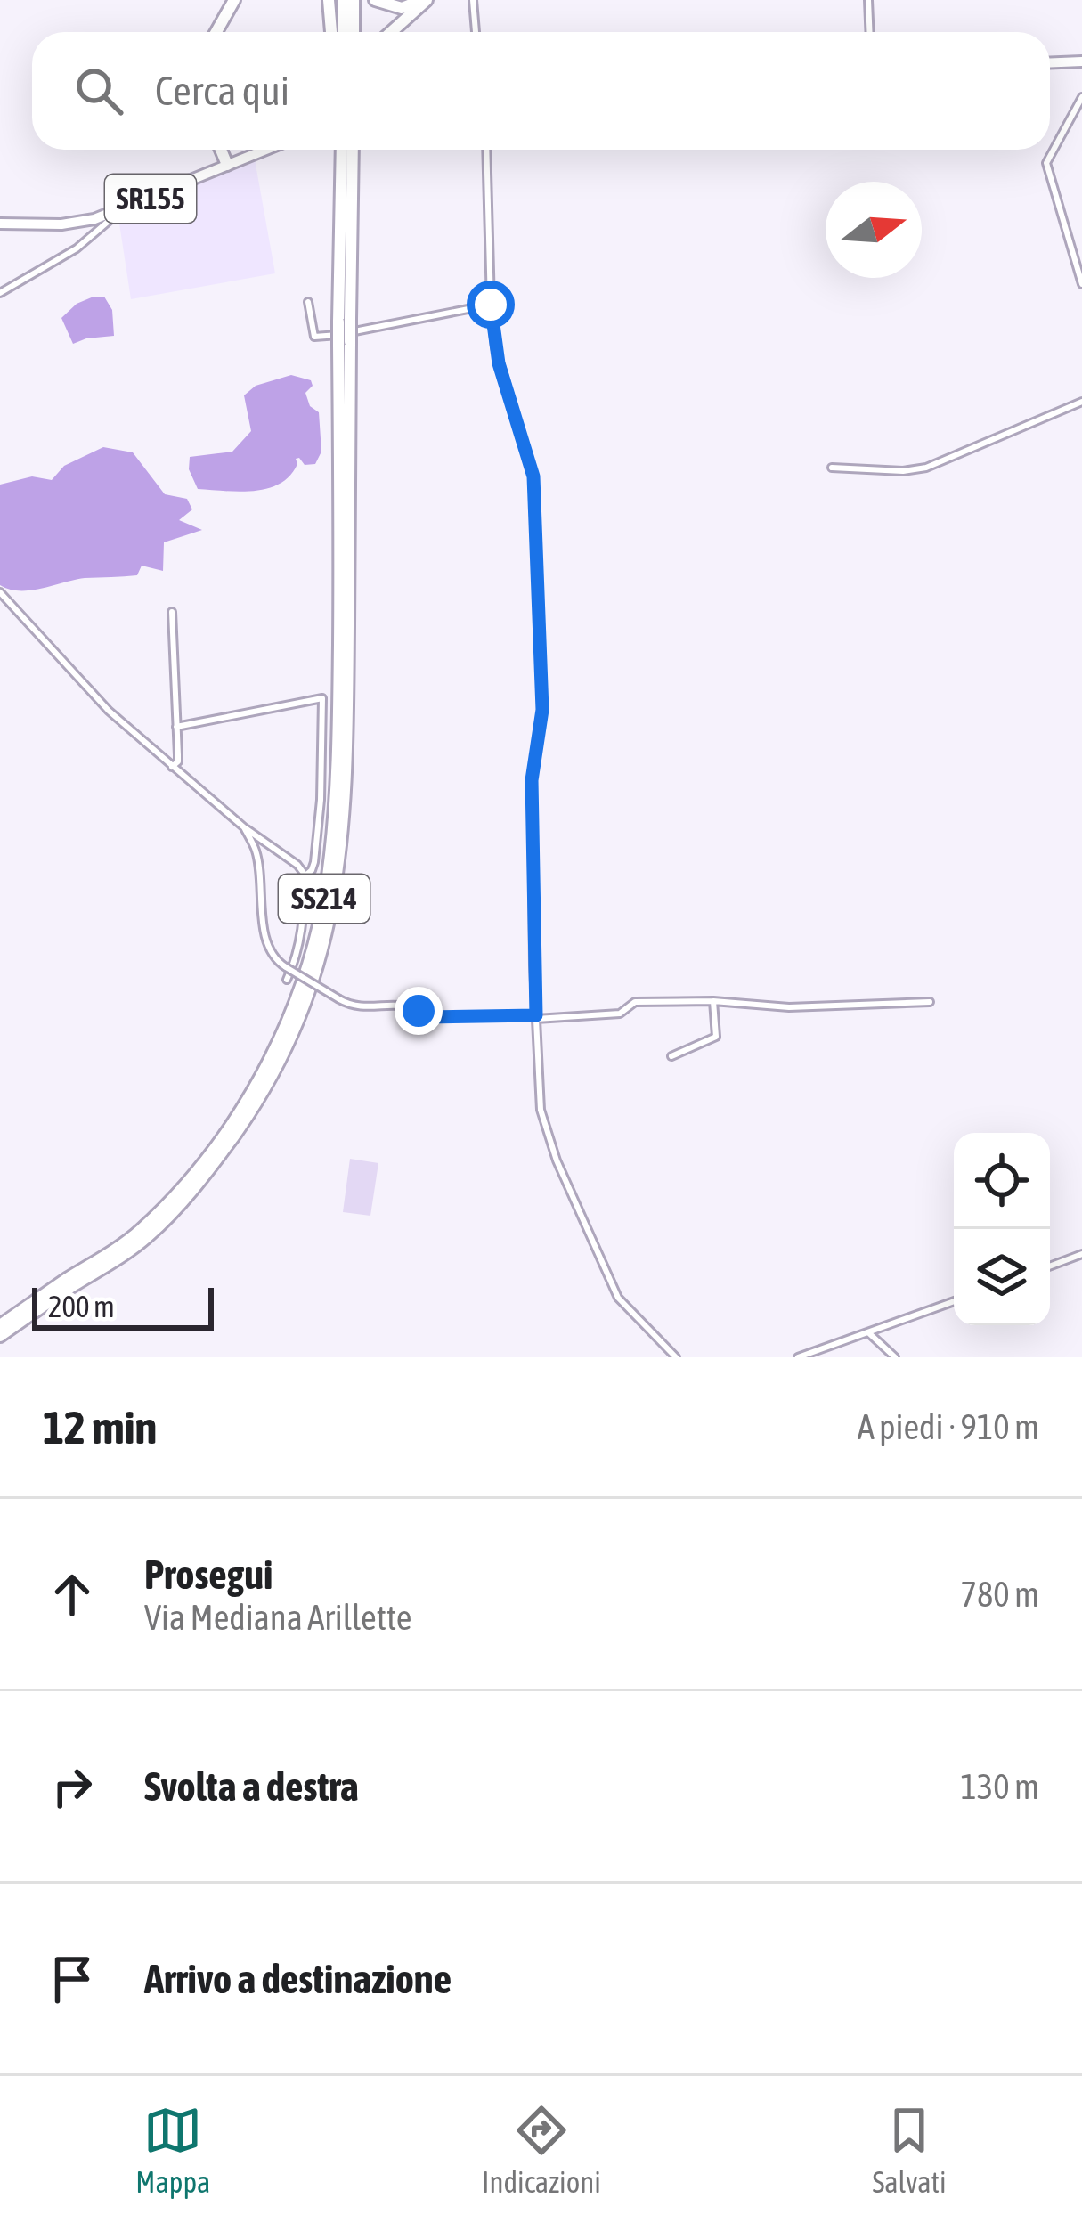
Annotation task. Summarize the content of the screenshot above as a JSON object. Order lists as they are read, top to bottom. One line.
{"streets":{"highway":["SS214"],"main road":["SR155"]},"scale_bar":"200 m","north":"right","page":{"search":"Cerca qui","scale":"200 m","heading":["12 min","A piedi · 910 m"],"list":[["Prosegui","Via Mediana Arillette","780 m"],["Svolta a destra","130 m"],"Arrivo a destinazione"],"nav":["Mappa","Indicazioni","Salvati"]}}
